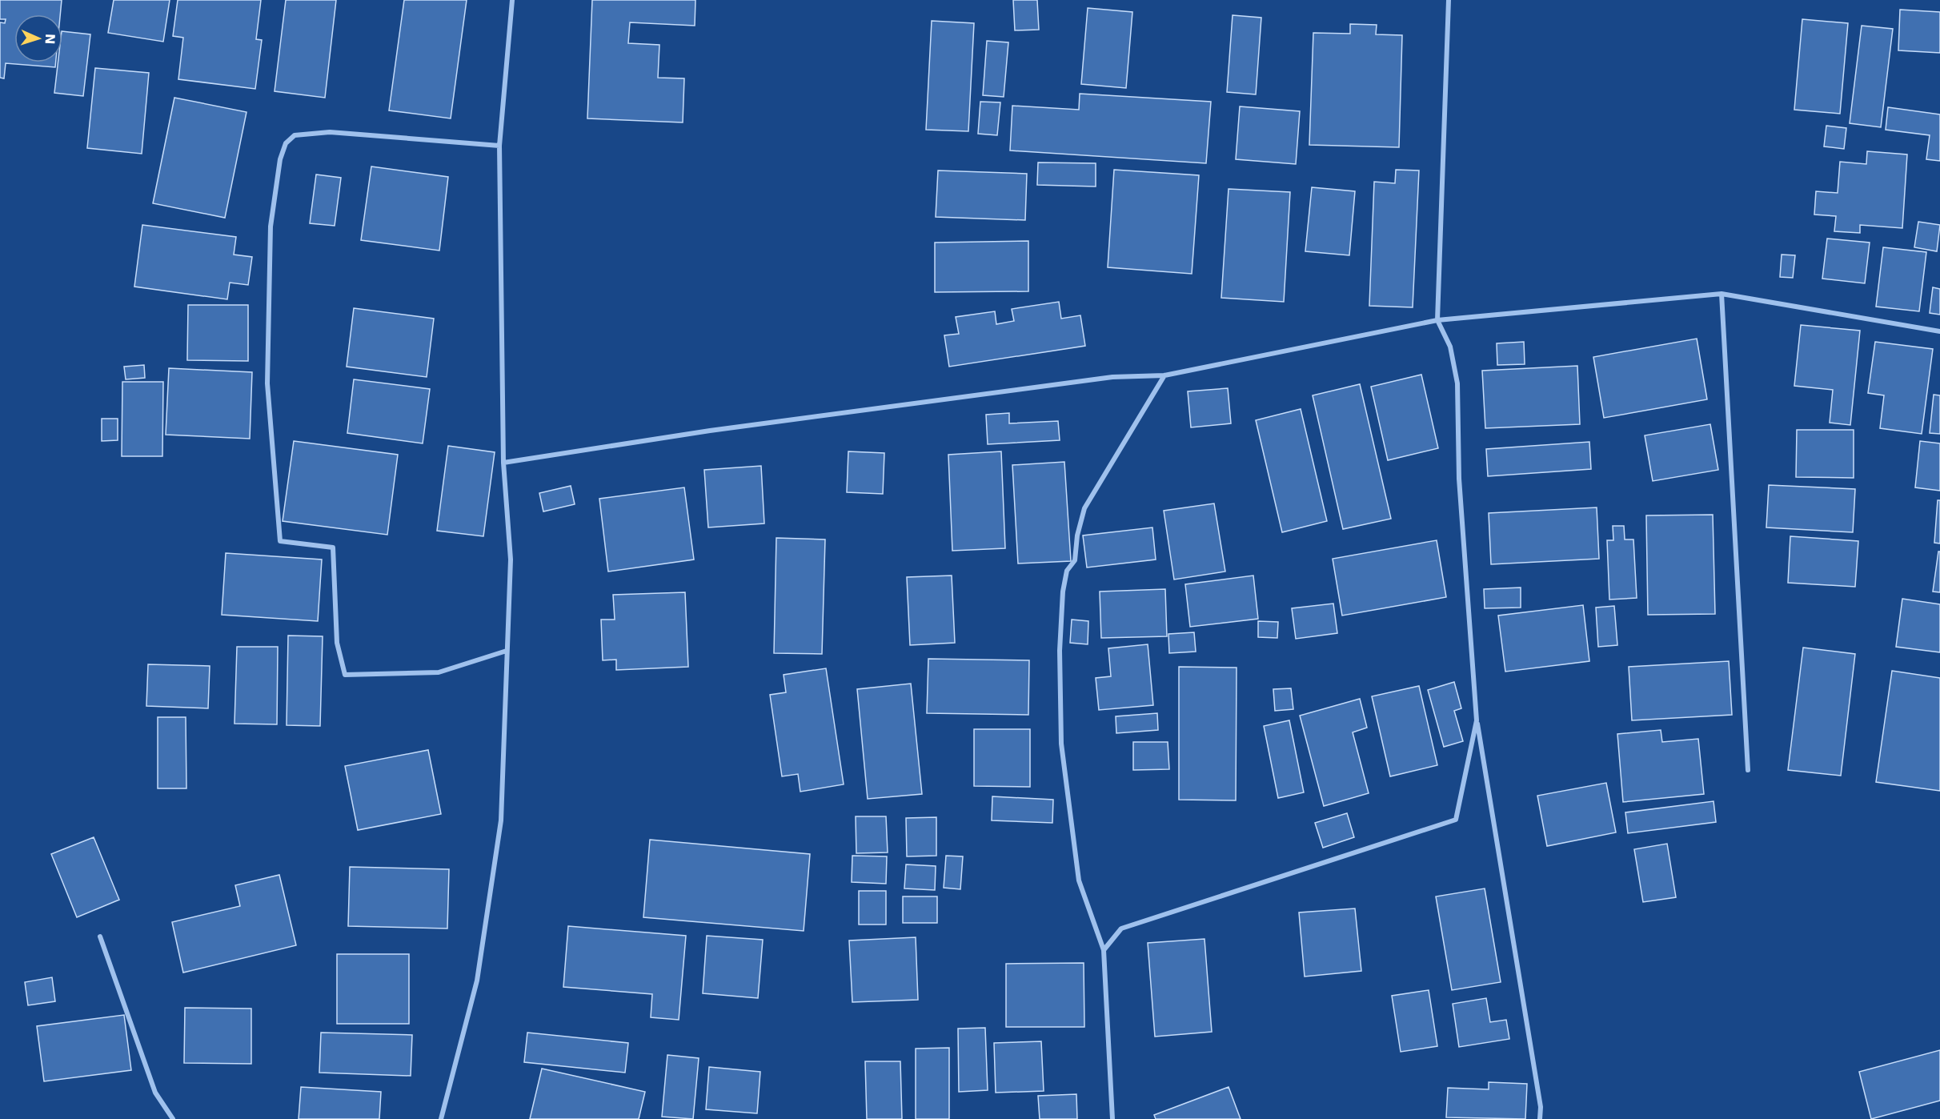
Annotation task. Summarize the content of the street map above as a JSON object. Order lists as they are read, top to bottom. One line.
{"north":"right"}
